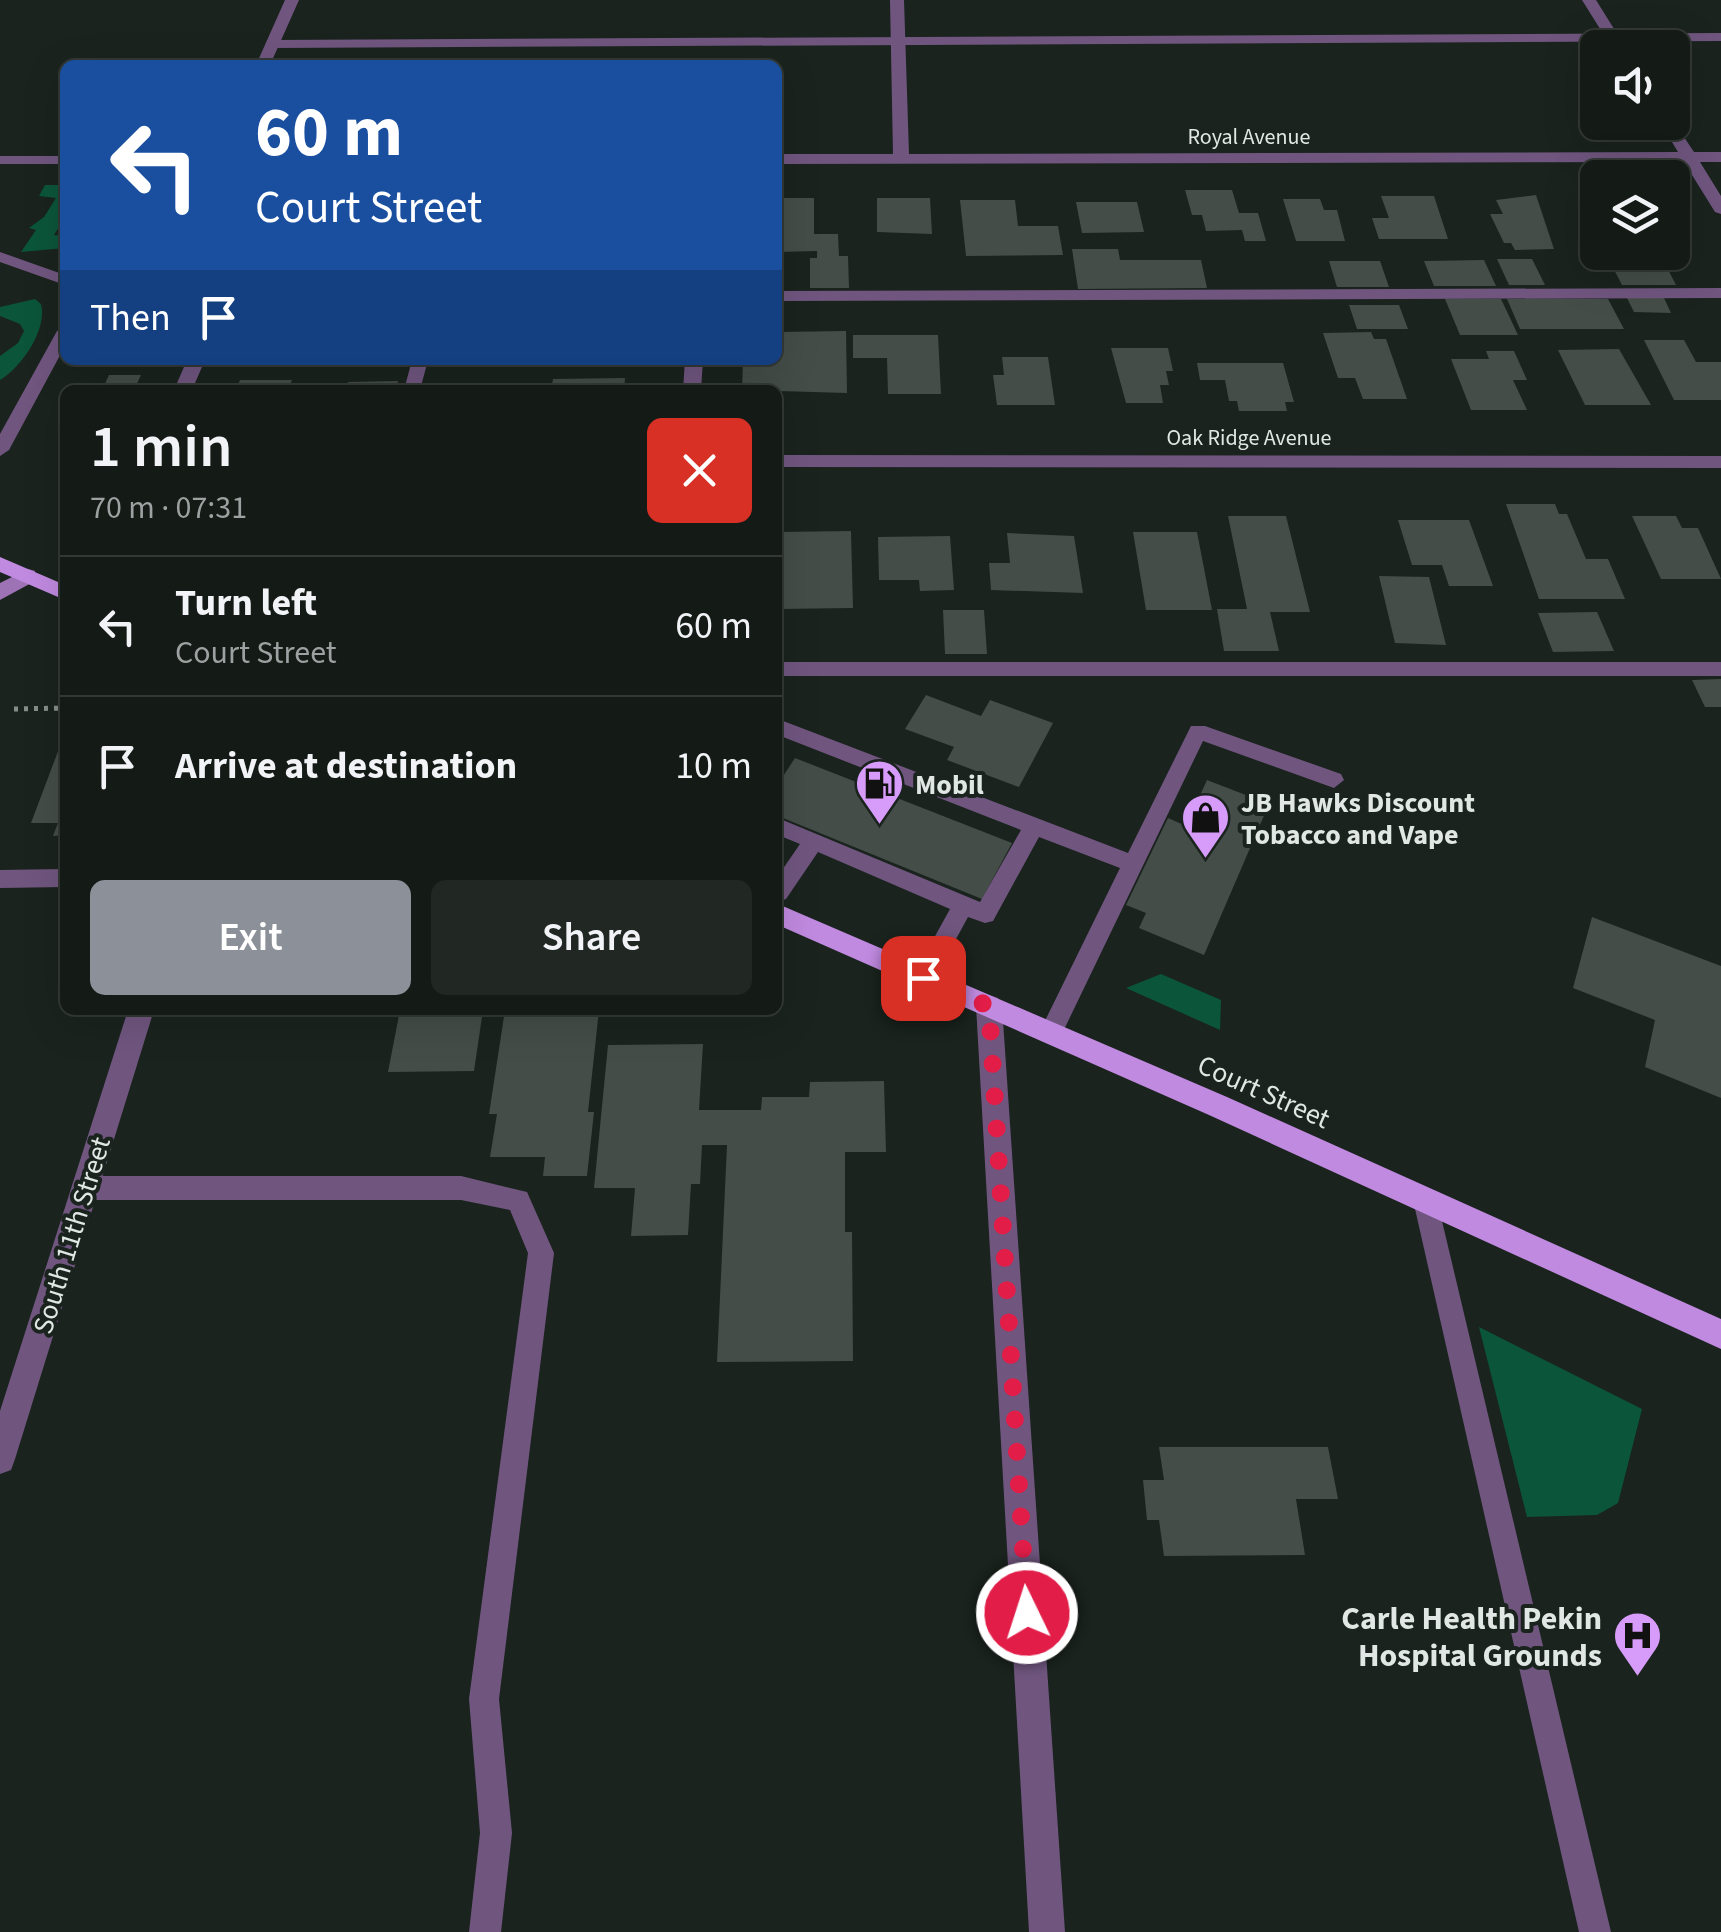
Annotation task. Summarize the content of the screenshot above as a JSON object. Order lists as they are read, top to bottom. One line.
{"streets":{"main road":["Court Street"],"street":["Royal Avenue","Oak Ridge Avenue","South 11th Street"]},"places":{"fuel station":["Mobil"],"shop":["JB Hawks Discount Tobacco and Vape"],"hospital":["Carle Health Pekin Hospital Grounds"]},"page":{"turn":["60 m","Court Street"],"then":"Then","heading":["1 min","70 m · 07:31"],"list":[{"name":"Turn left","note":"Court Street","value":"60 m"},{"name":"Arrive at destination","value":"10 m"}],"buttons":["Exit","Share"]}}
